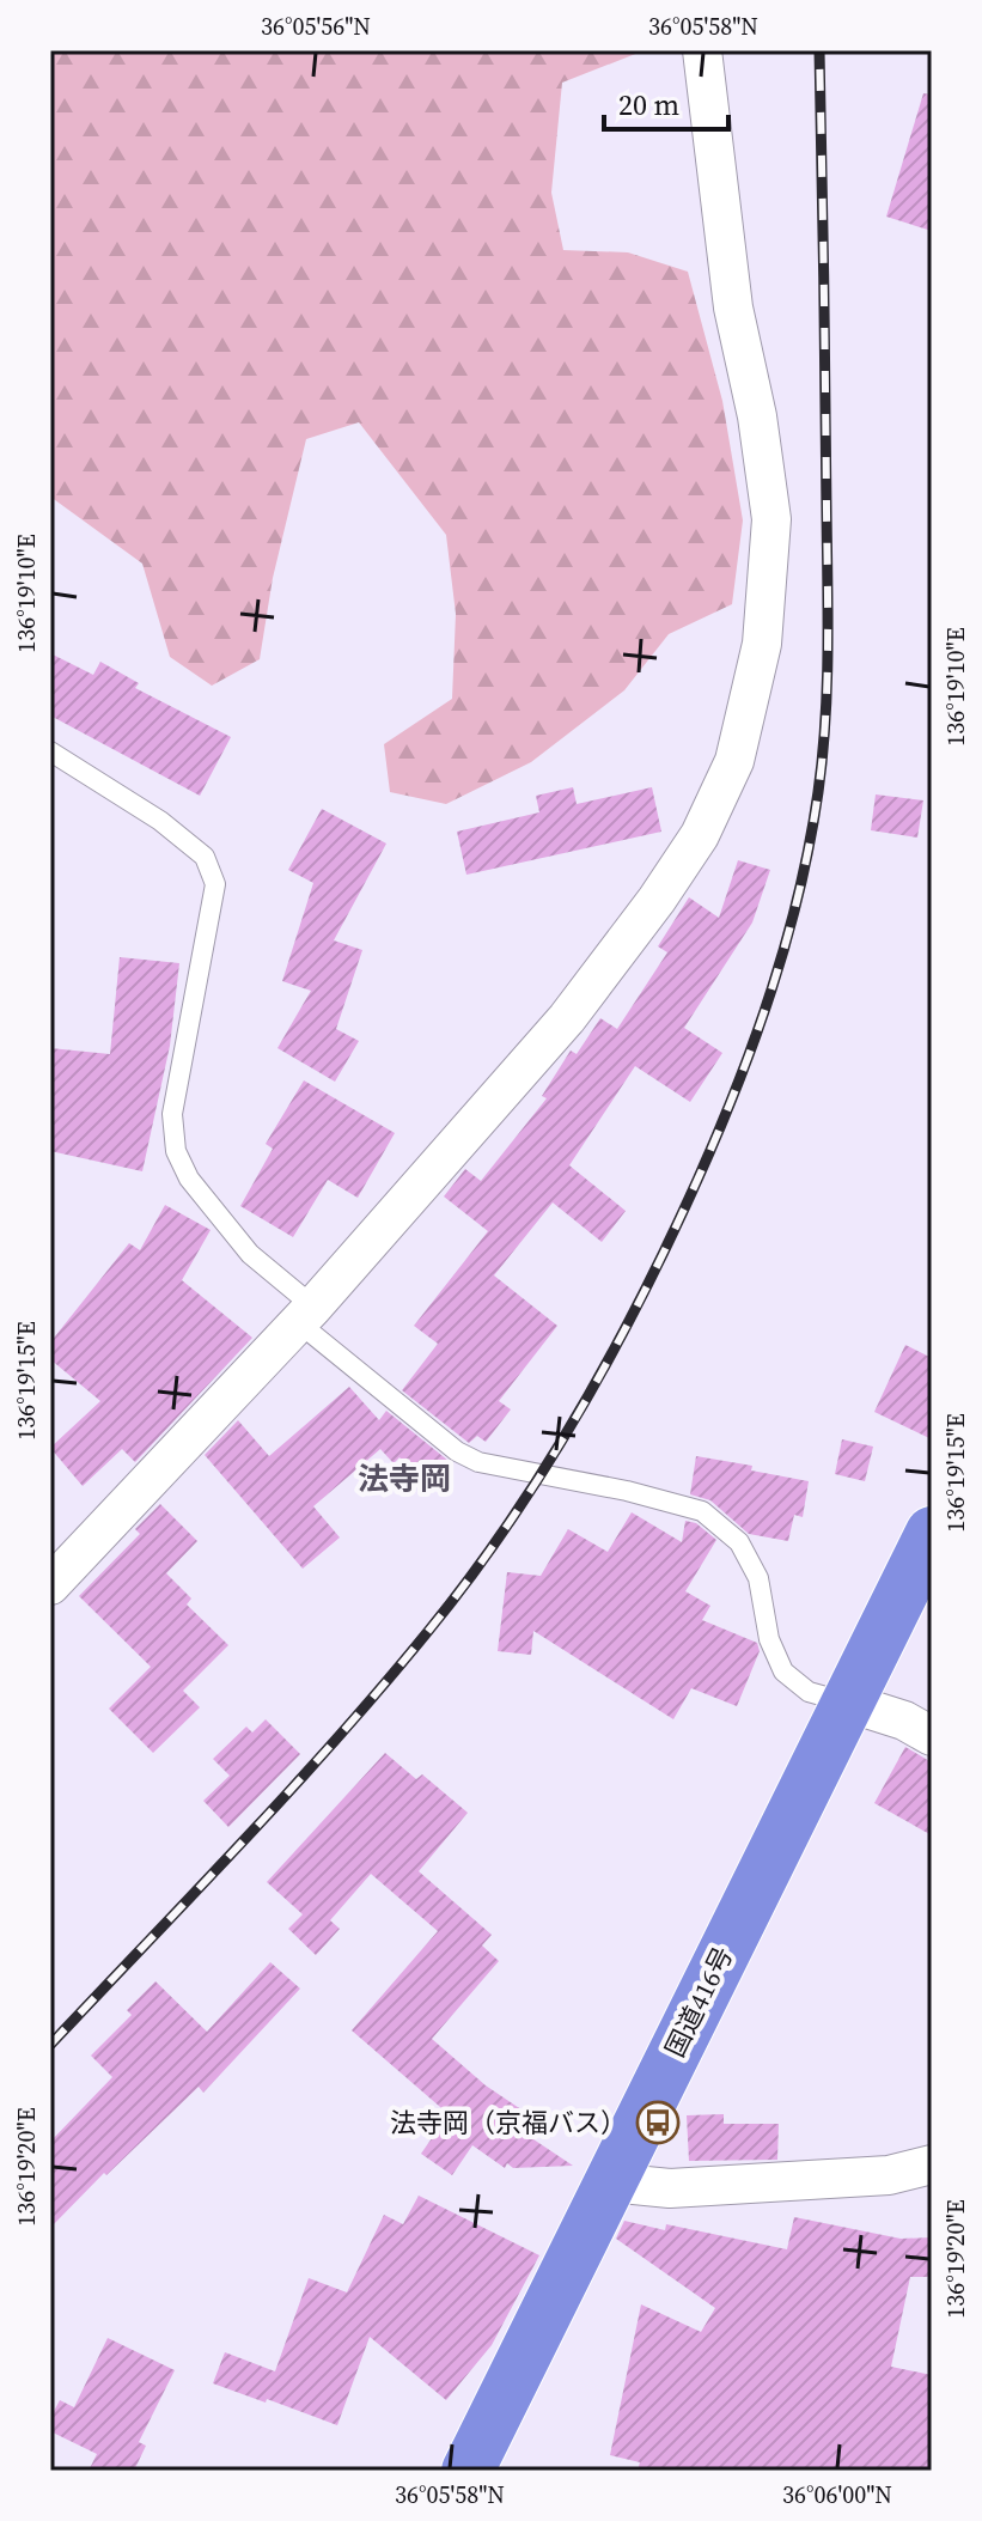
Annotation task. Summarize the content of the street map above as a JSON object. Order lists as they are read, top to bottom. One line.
{"streets":{"highway":["国道416号"]},"districts":["法寺岡"],"places":{"bus stop":["法寺岡（京福バス）"]},"scale_bar":"20 m","coordinates":["36°05'56\"N","36°05'58\"N","136°19'10\"E","136°19'15\"E","136°19'20\"E","36°06'00\"N"]}
